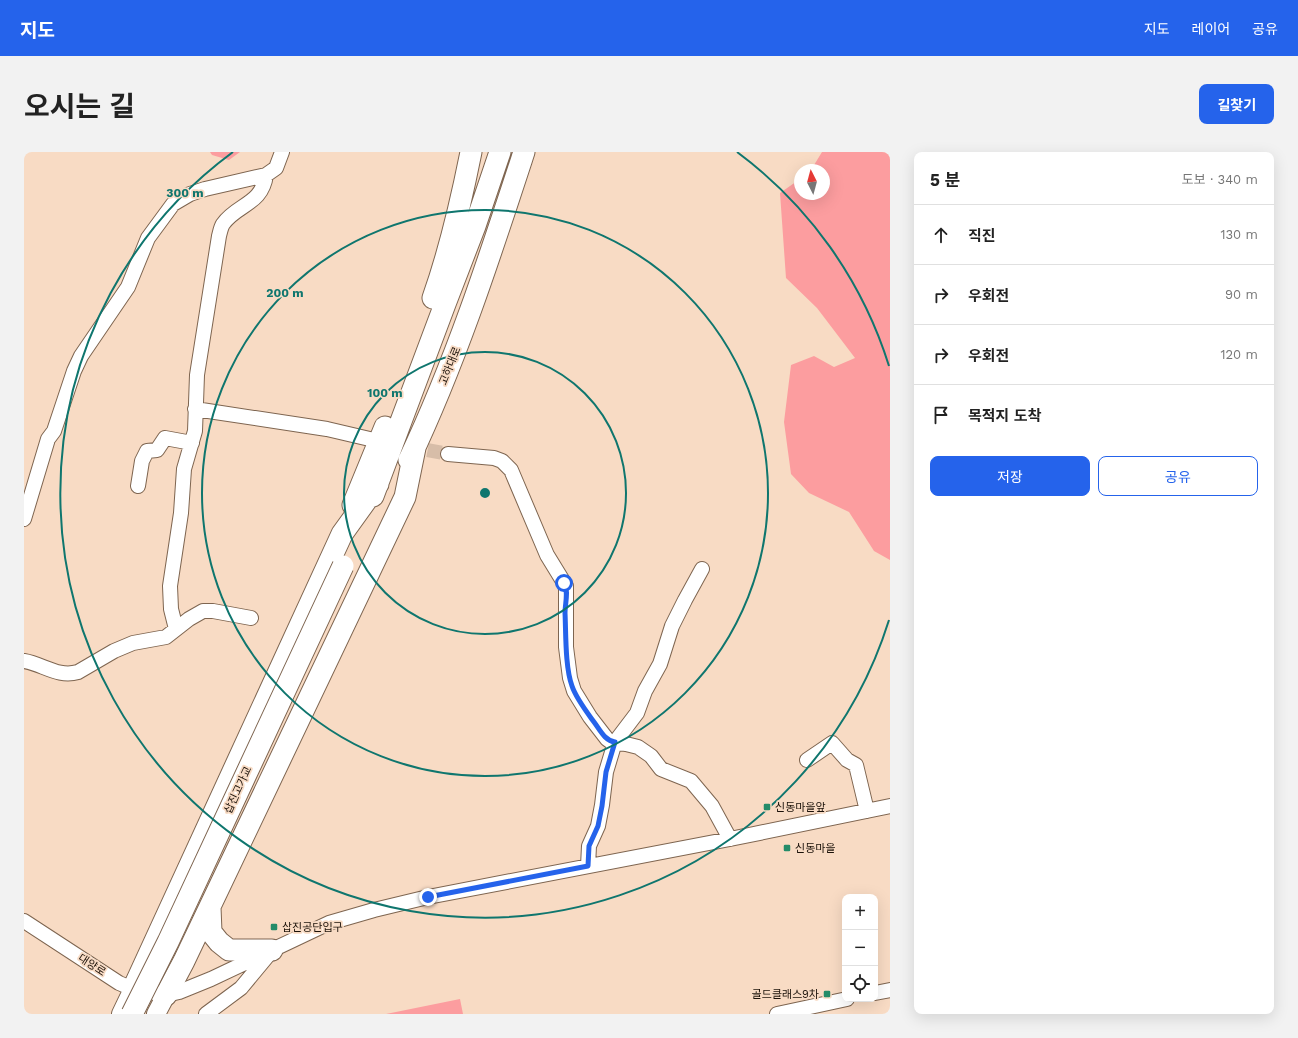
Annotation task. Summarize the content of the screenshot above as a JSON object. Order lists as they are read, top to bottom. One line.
{"streets":{"highway":["고하대로","삽진고가교"],"street":["대양로"]},"crossings":[["고하대로","삽진고가교"]],"places":{"transit":["신동마을앞","신동마을","삽진공단입구","골드클래스9차"]},"north":"top","page":{"header":"지도","nav":["지도","레이어","공유"],"title":"오시는 길","buttons":["길찾기",["저장","공유"]],"heading":["5 분","도보 · 340 m"],"list":[["직진","130 m"],["우회전","90 m"],["우회전","120 m"],"목적지 도착"],"map_buttons":["+","−"]},"rings":["300 m","200 m","100 m"]}
